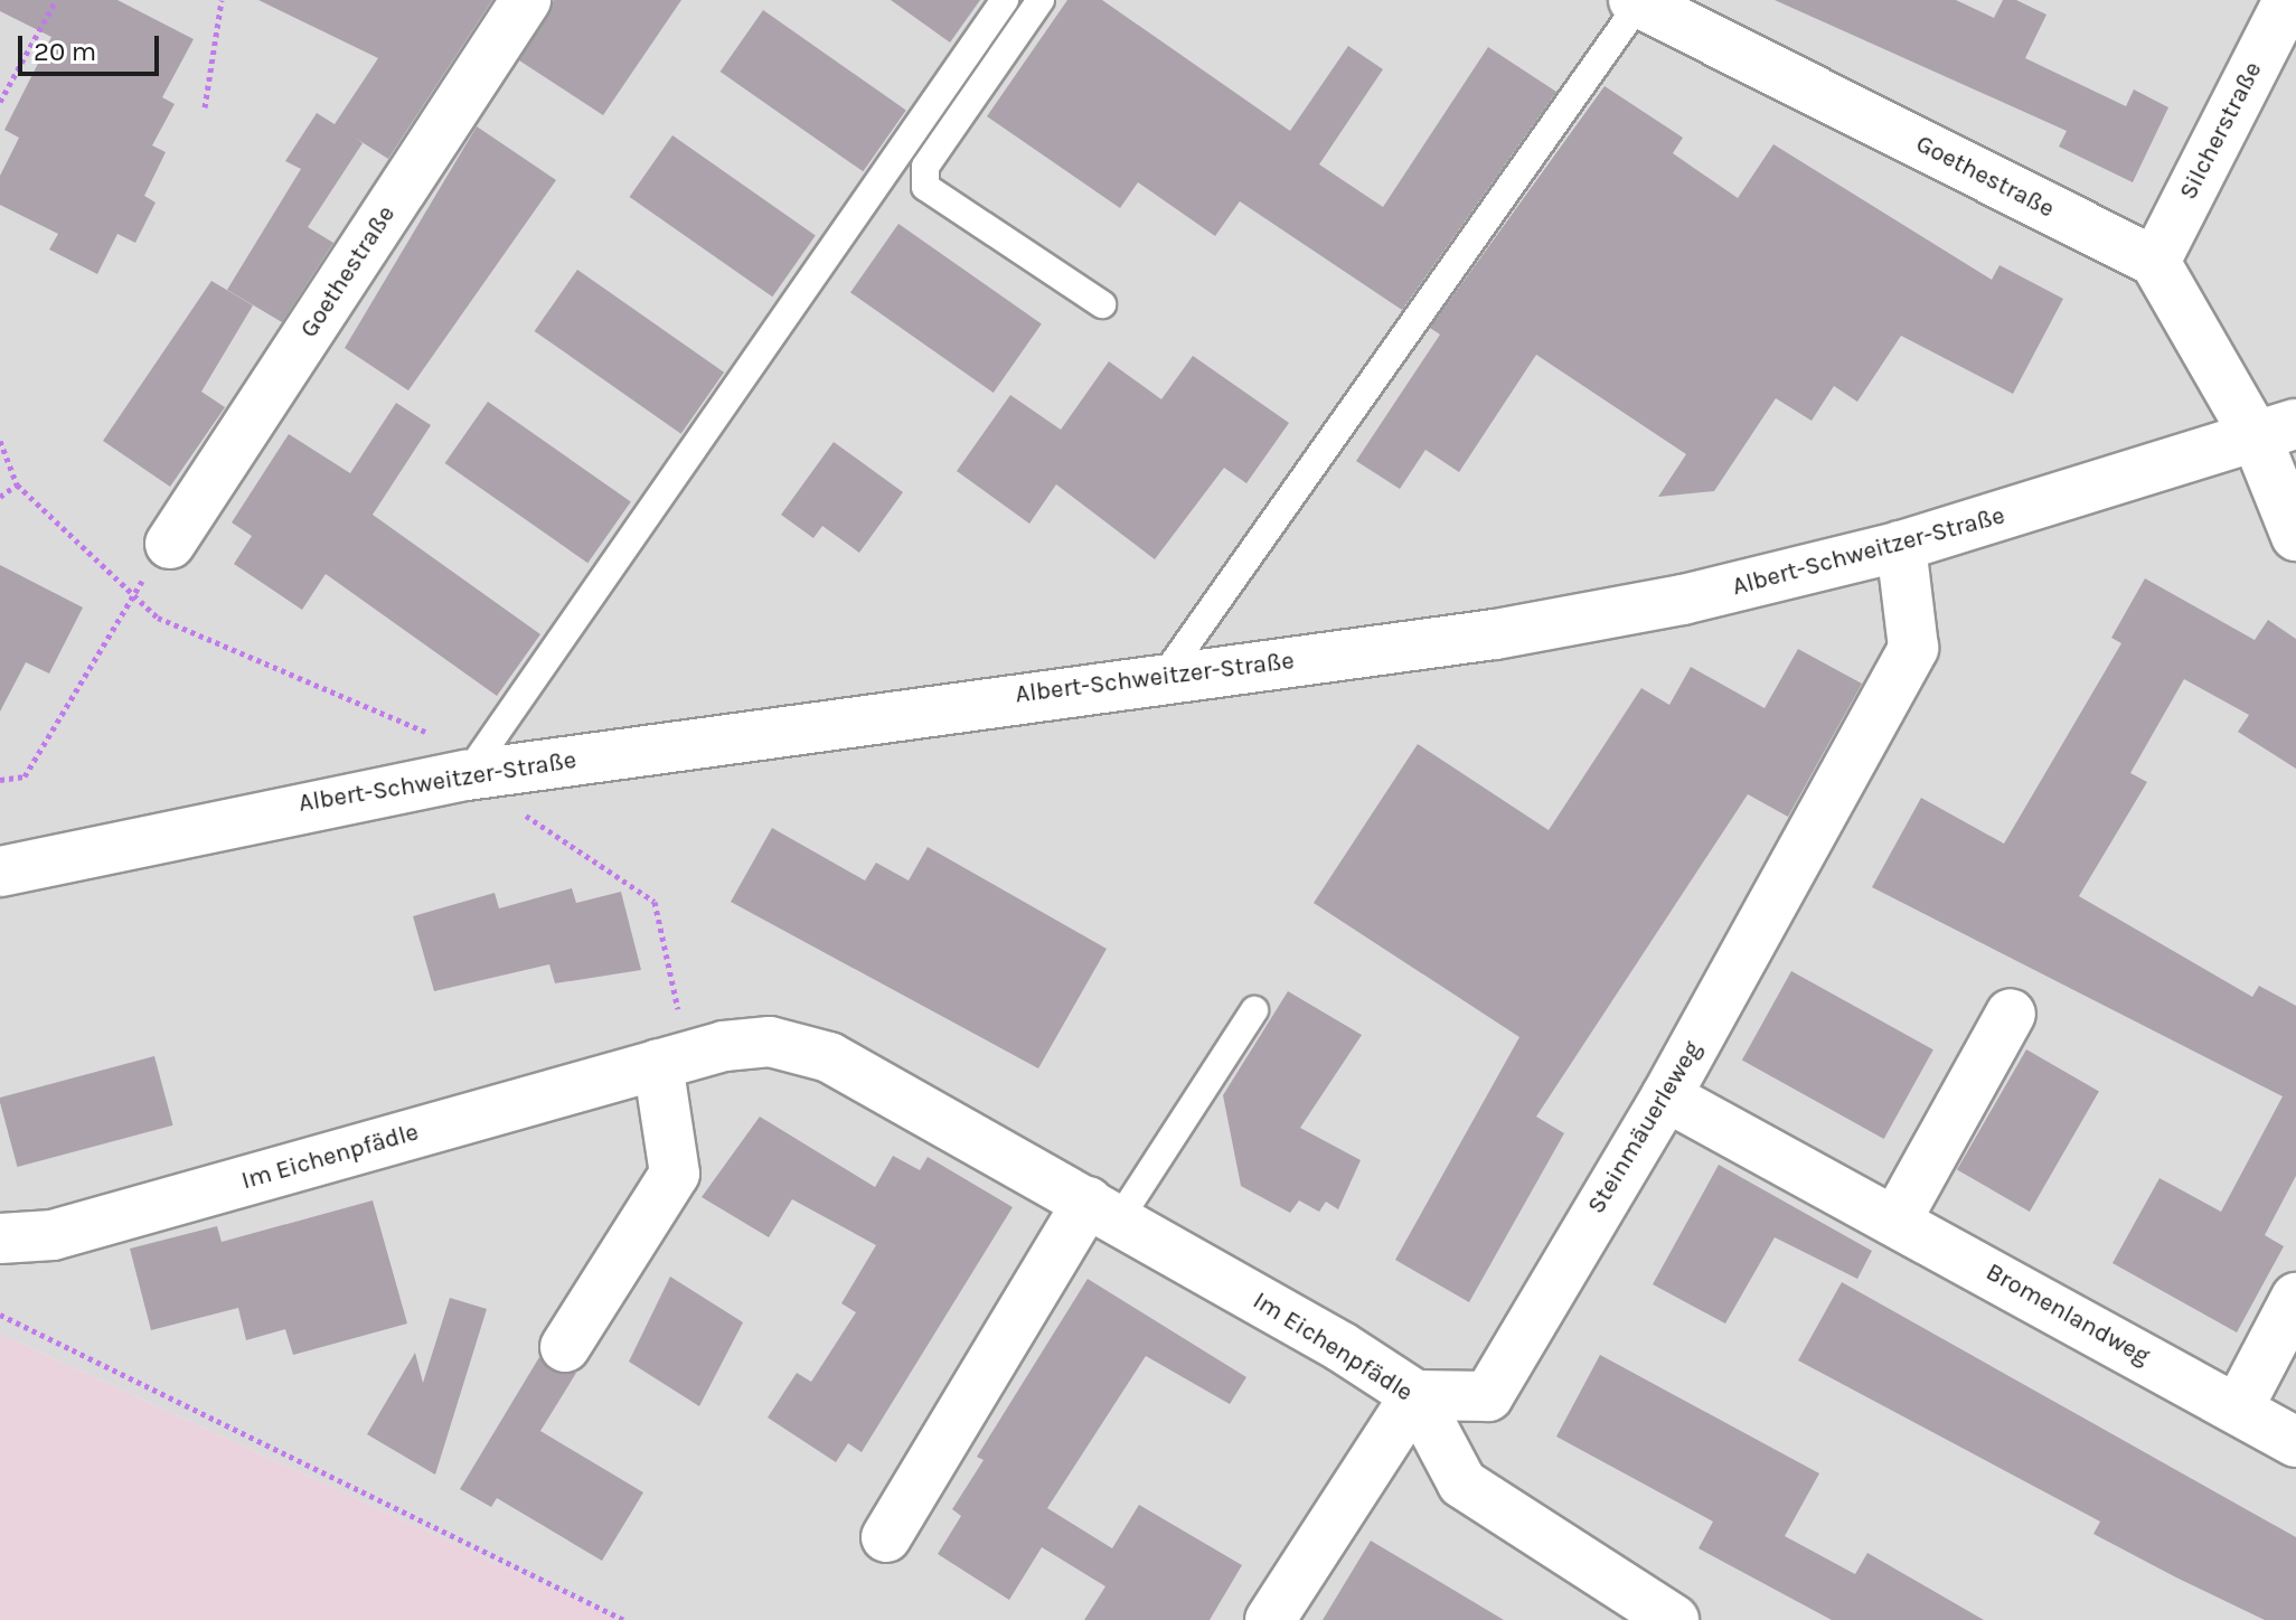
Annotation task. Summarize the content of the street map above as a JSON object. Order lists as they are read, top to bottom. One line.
{"streets":{"street":["Silcherstraße","Goethestraße","Albert-Schweitzer-Straße","Steinmäuerleweg","Im Eichenpfädle","Bromenlandweg"]},"crossings":[["Silcherstraße","Goethestraße"],["Albert-Schweitzer-Straße","Steinmäuerleweg"],["Steinmäuerleweg","Im Eichenpfädle"],["Steinmäuerleweg","Bromenlandweg"]],"scale_bar":"20 m"}
